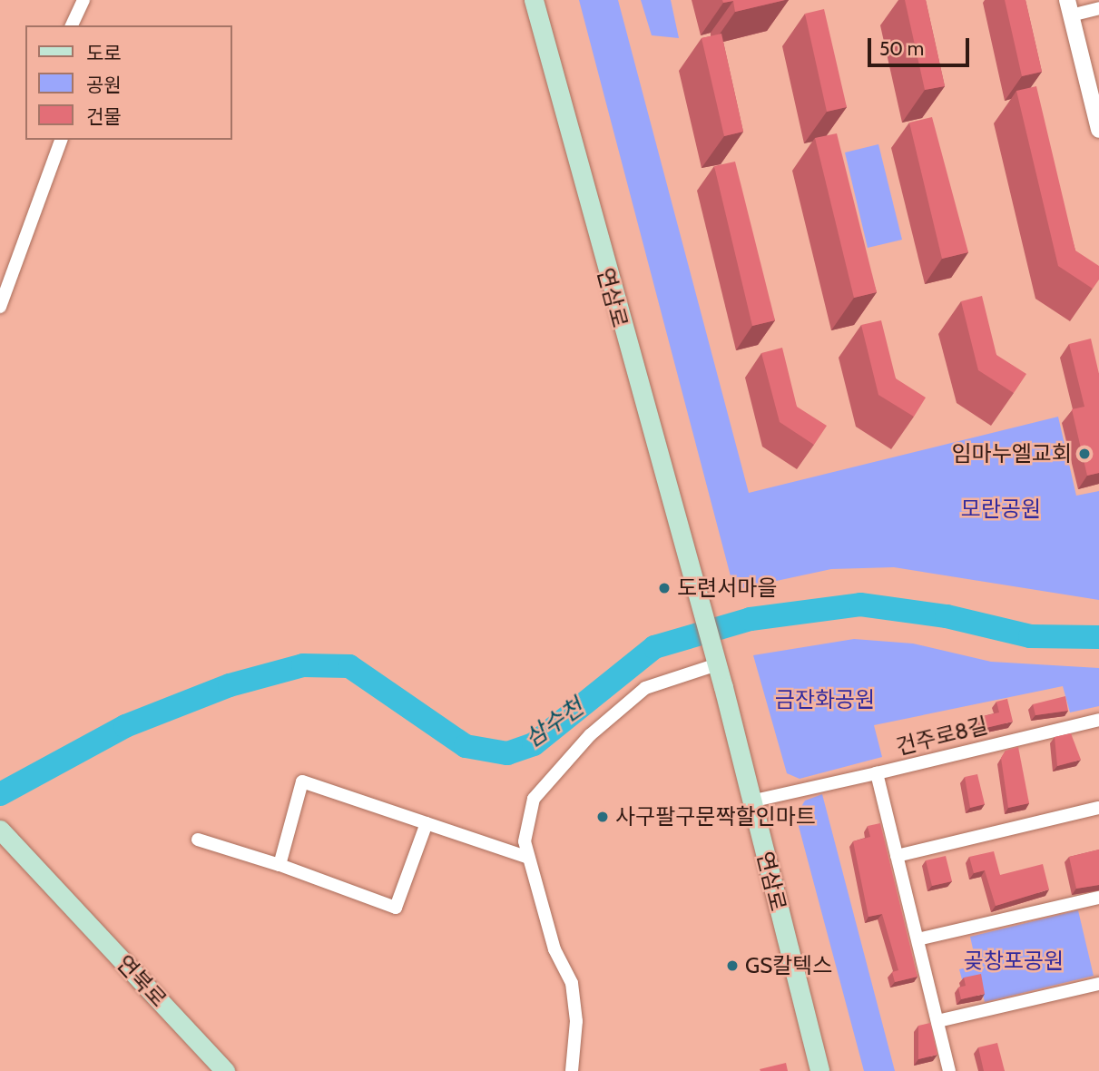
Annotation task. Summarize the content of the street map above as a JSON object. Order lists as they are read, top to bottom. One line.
{"streets":{"main road":["연삼로","연북로"],"street":["건주로8길"]},"water":["삼수천"],"parks":["모란공원","금잔화공원","곶창포공원"],"places":["임마누엘교회","도련서마을","사구팔구문짝할인마트","GS칼텍스"],"legend":["도로","공원","건물"],"scale_bar":"50 m"}
